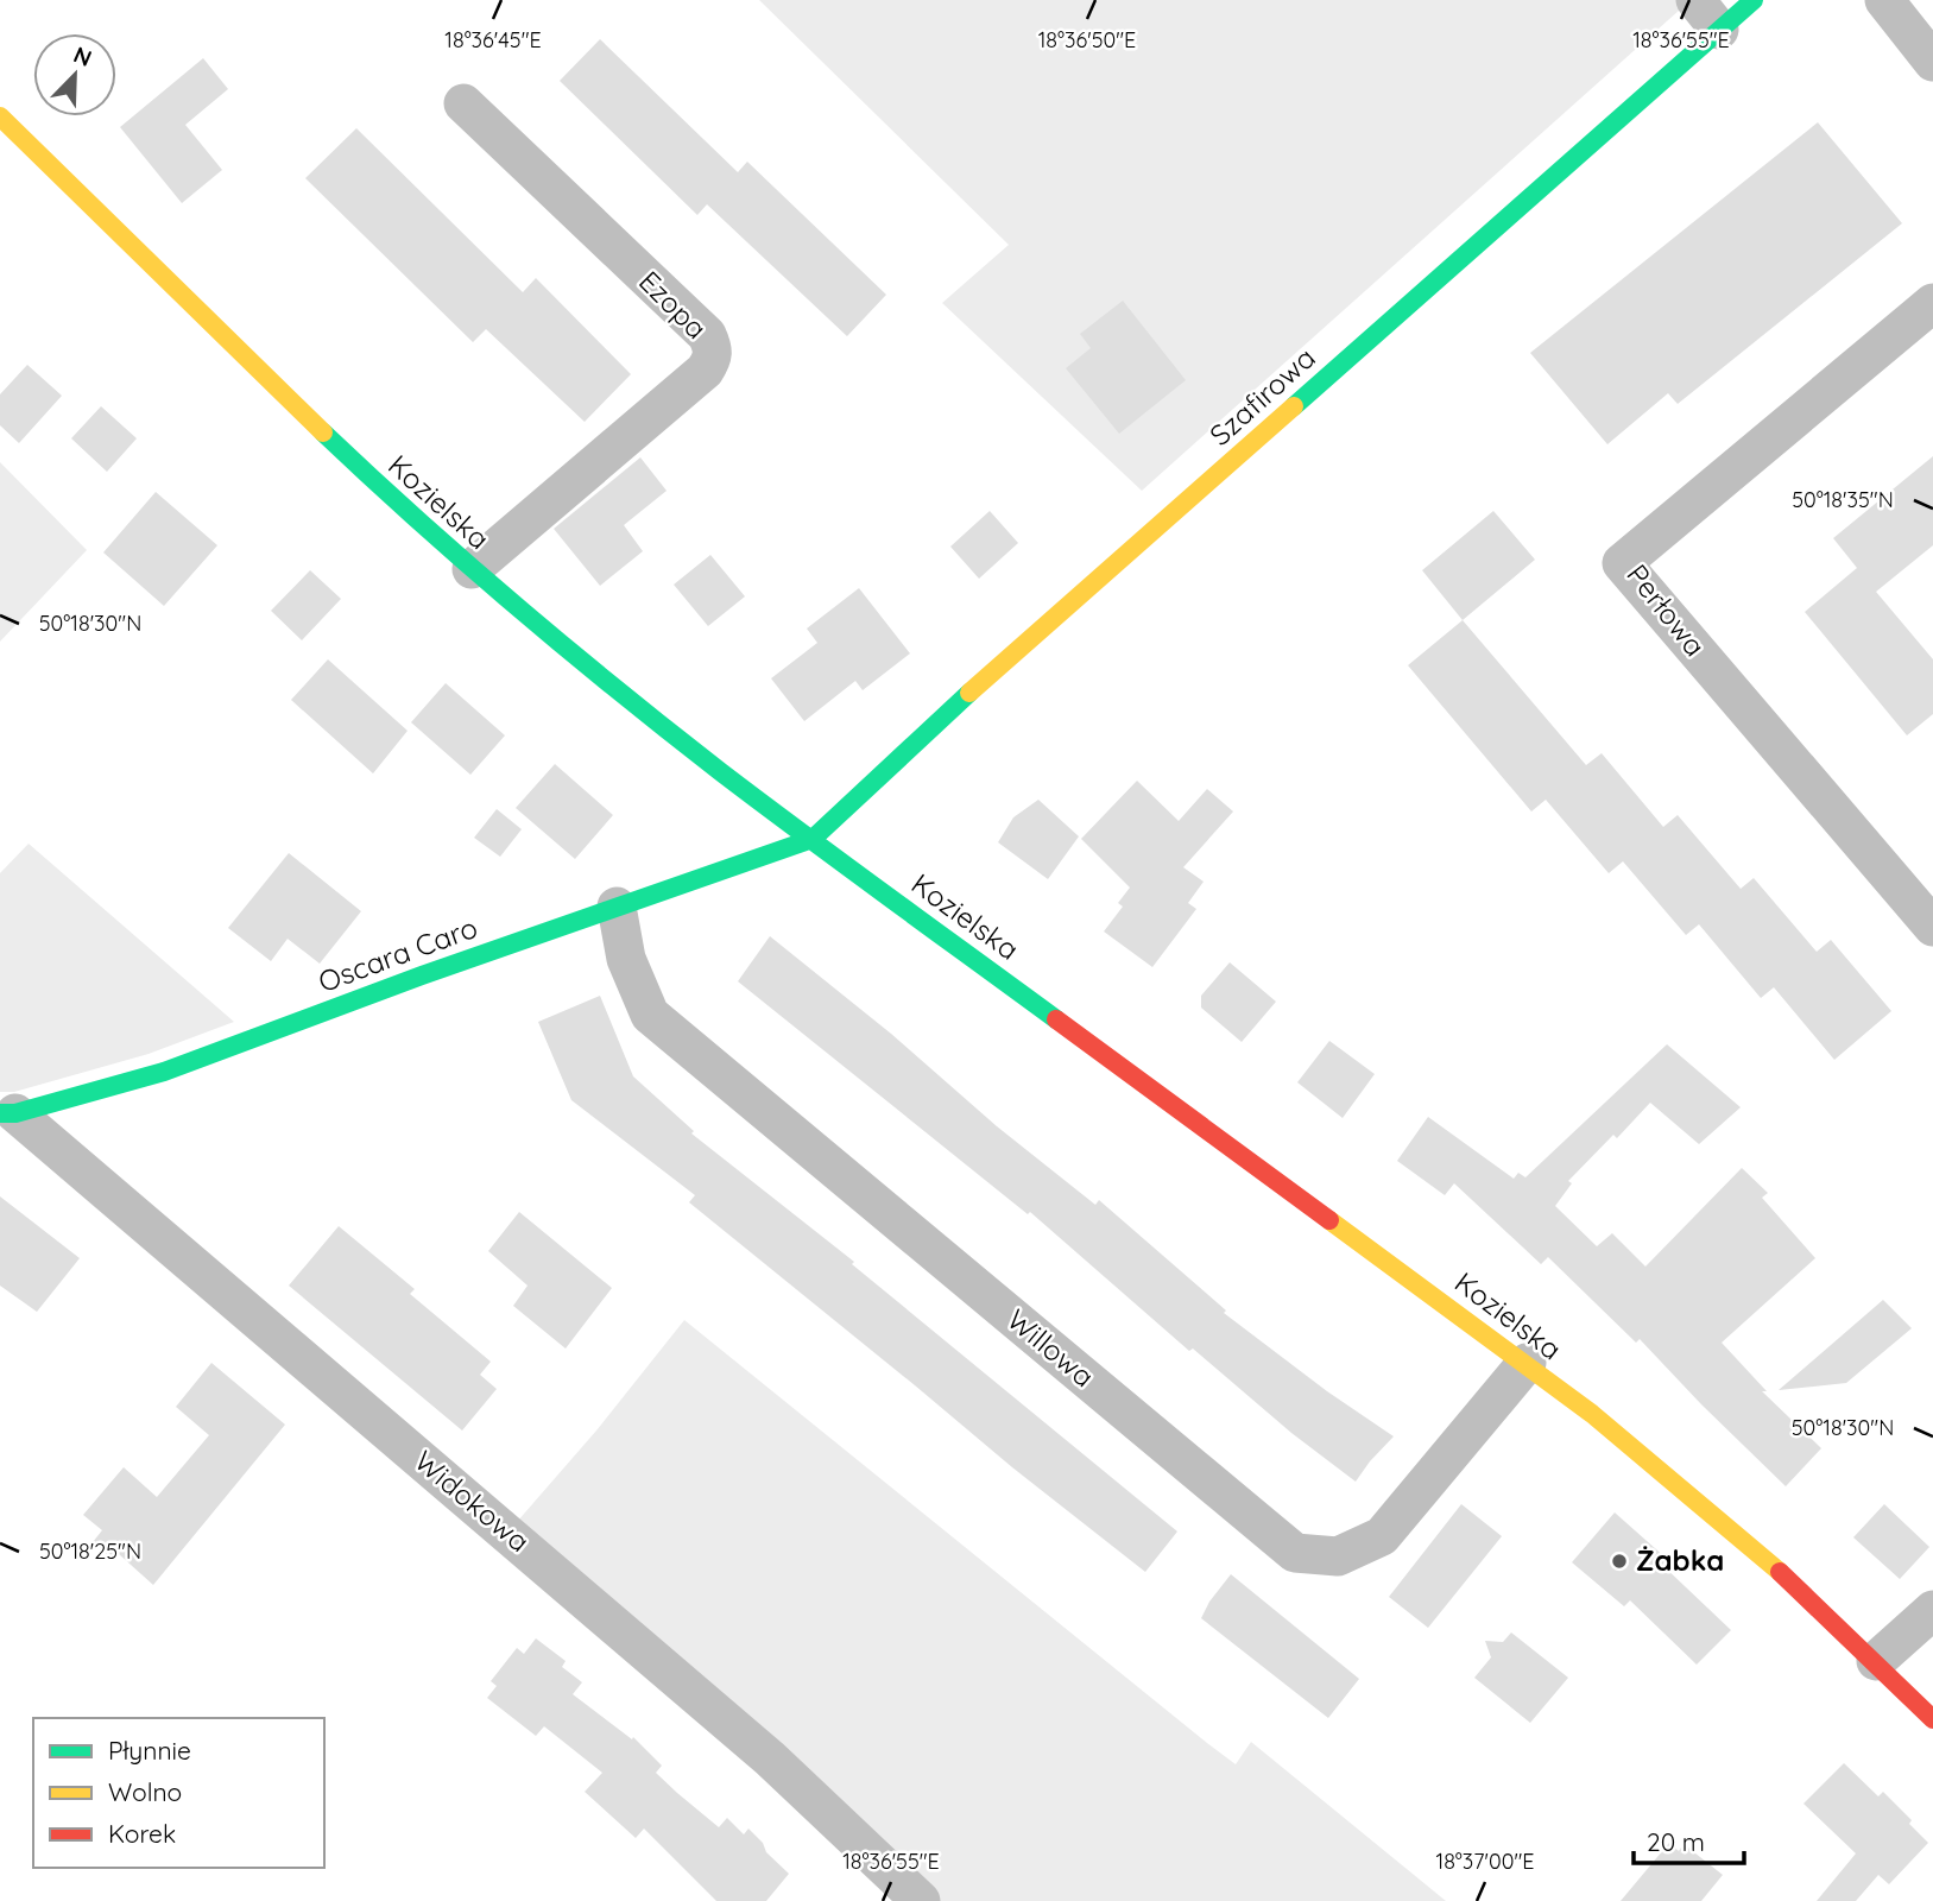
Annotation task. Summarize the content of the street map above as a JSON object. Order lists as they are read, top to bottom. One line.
{"streets":{"street":["Ezopa","Szafirowa","Kozielska","Perłowa","Oscara Caro","Willowa","Widokowa"]},"crossings":[["Ezopa","Kozielska"],["Szafirowa","Kozielska"],["Szafirowa","Oscara Caro"],["Kozielska","Oscara Caro"],["Kozielska","Willowa"],["Oscara Caro","Willowa"],["Oscara Caro","Widokowa"]],"places":["Żabka"],"legend":["Płynnie","Wolno","Korek"],"scale_bar":"20 m","north":"top right","coordinates":["18°36'45\"E","18°36'50\"E","18°36'55\"E","50°18'35\"N","50°18'30\"N","50°18'25\"N","18°37'00\"E"]}
